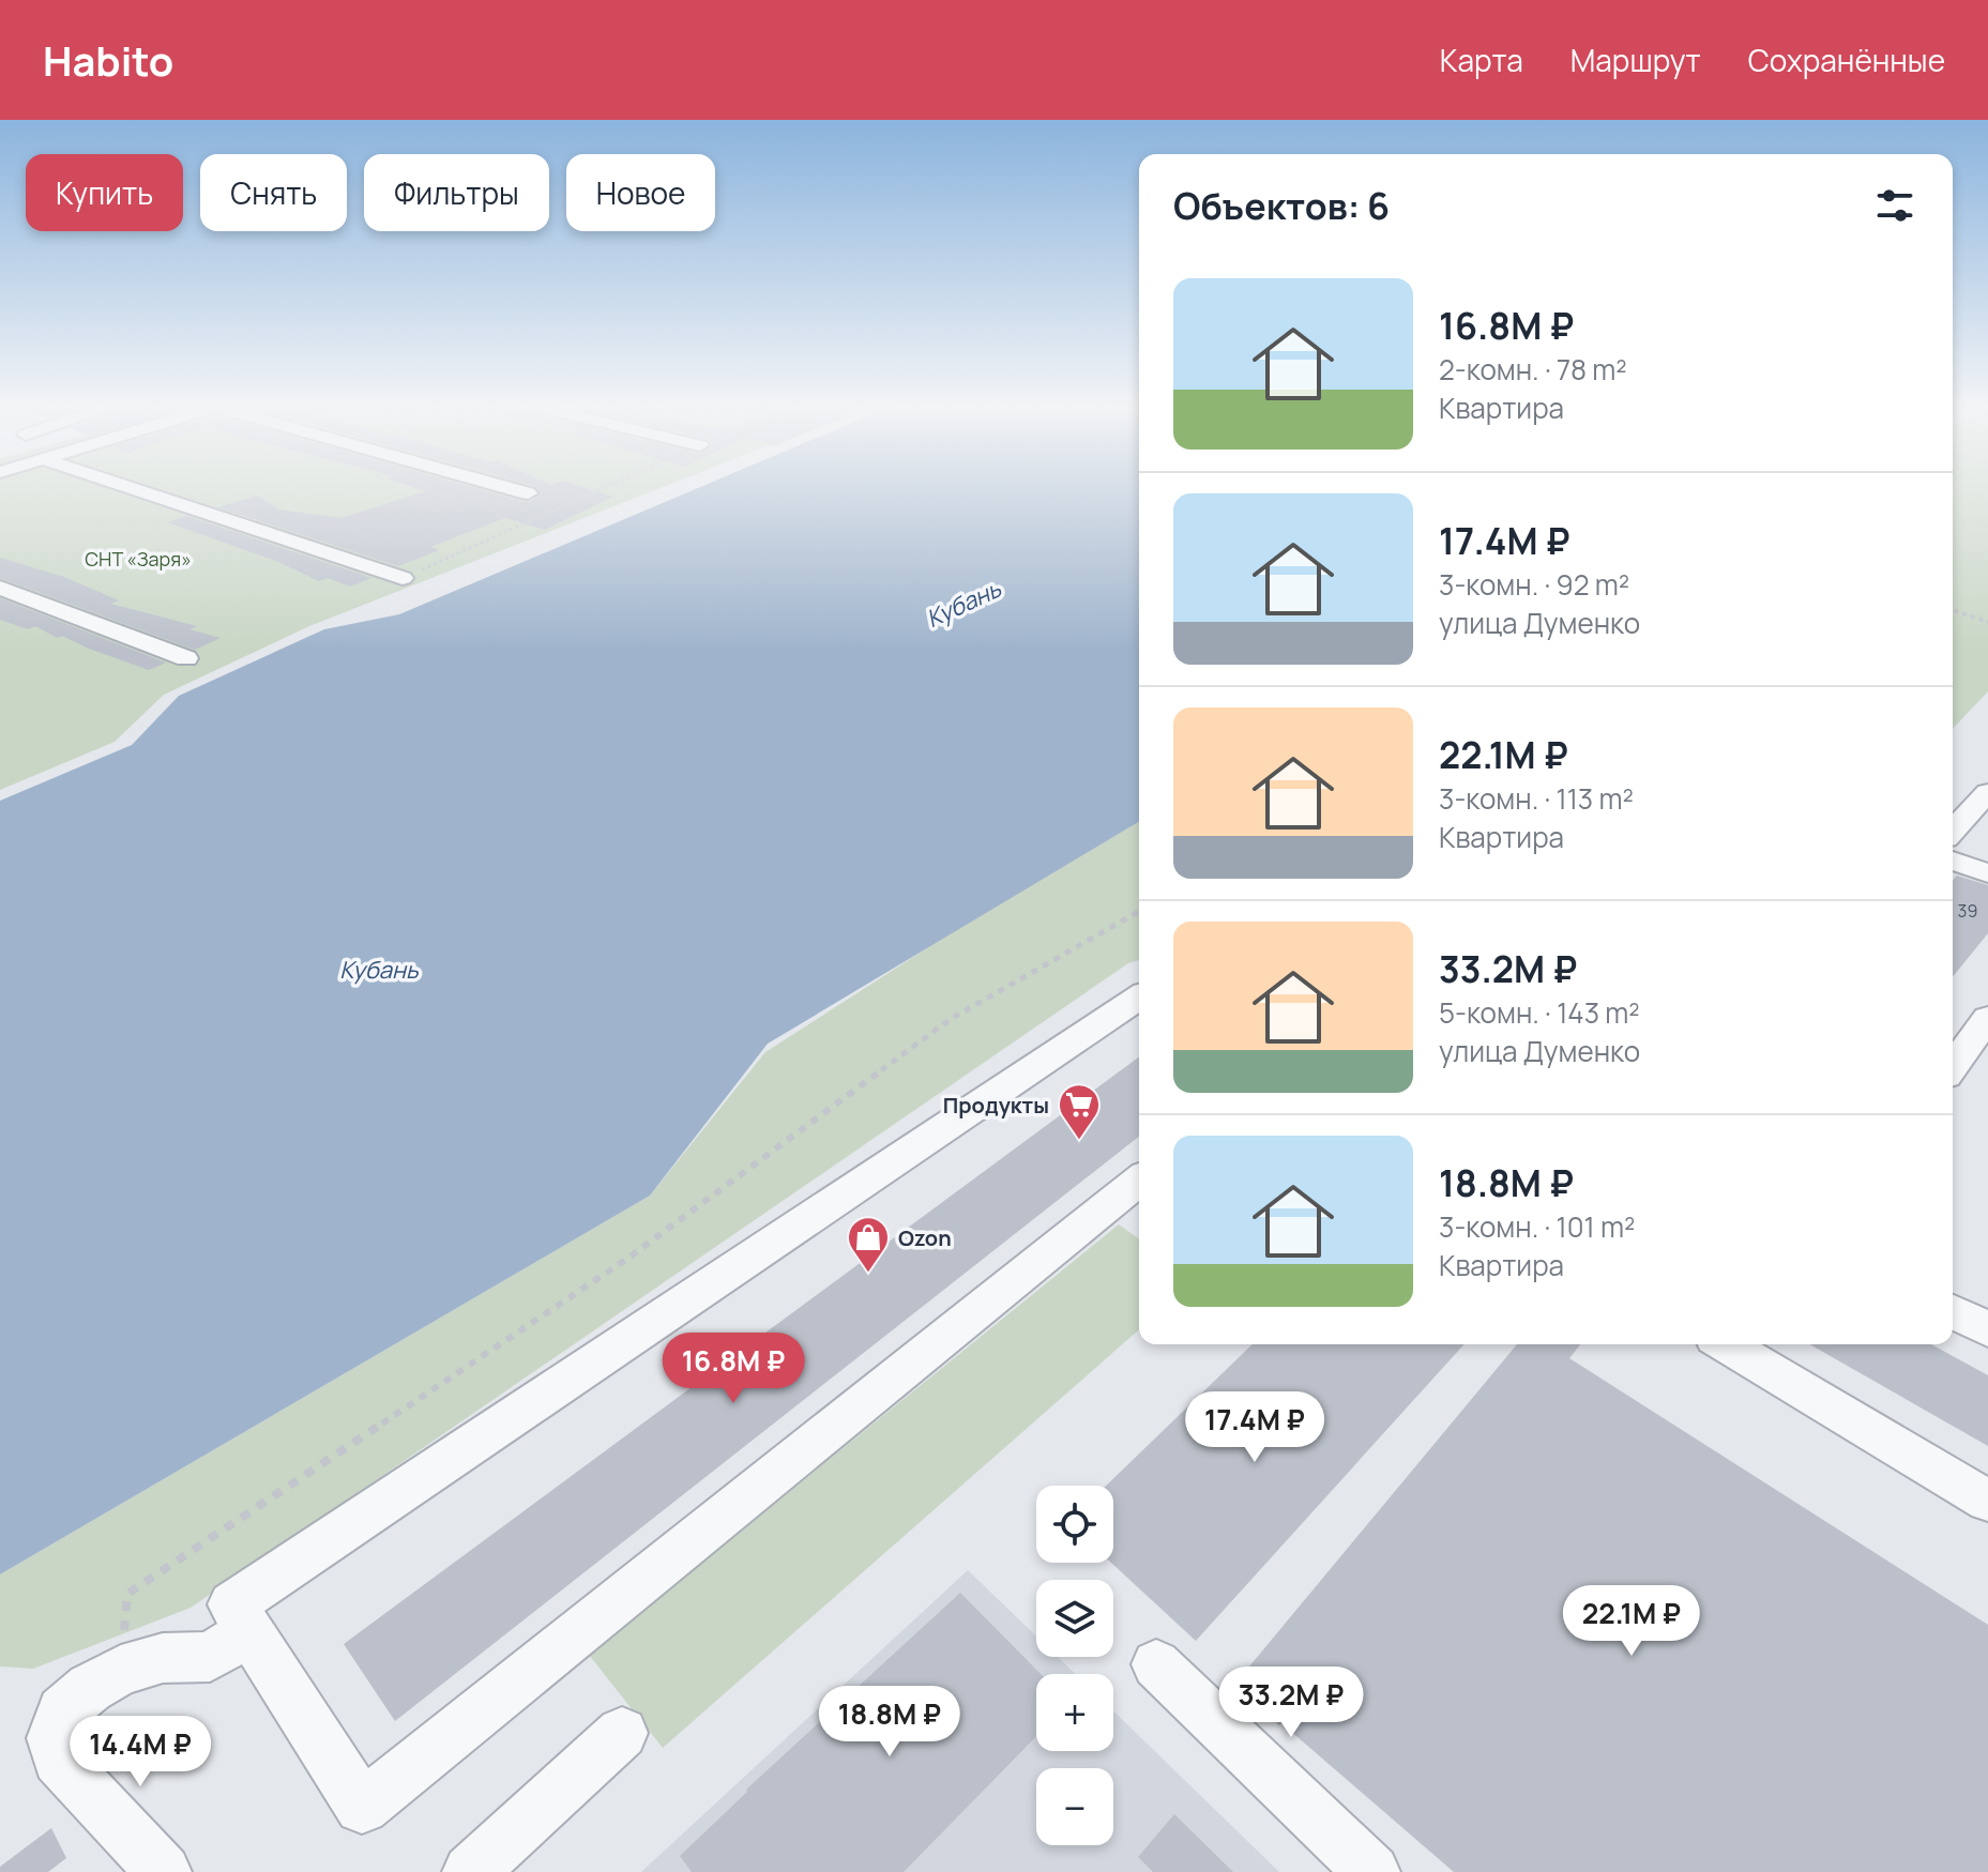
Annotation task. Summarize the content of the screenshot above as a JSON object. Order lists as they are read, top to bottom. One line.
{"water":["Кубань"],"parks":["СНТ «Заря»"],"places":{"supermarket":["Продукты"],"shop":["Ozon"]},"house_numbers":["39"],"page":{"header":"Habito","nav":["Карта","Маршрут","Сохранённые"],"chip":["Купить","Снять","Фильтры","Новое"],"heading":"Объектов: 6","list":[{"name":"16.8M ₽","note":"2-комн. · 78 m² · Квартира"},{"name":"17.4M ₽","note":"3-комн. · 92 m² · улица Думенко"},{"name":"22.1M ₽","note":"3-комн. · 113 m² · Квартира"},{"name":"33.2M ₽","note":"5-комн. · 143 m² · улица Думенко"},{"name":"18.8M ₽","note":"3-комн. · 101 m² · Квартира"}],"price":["16.8M ₽","17.4M ₽","22.1M ₽","33.2M ₽","18.8M ₽","14.4M ₽"],"map_buttons":["+","−"]}}
